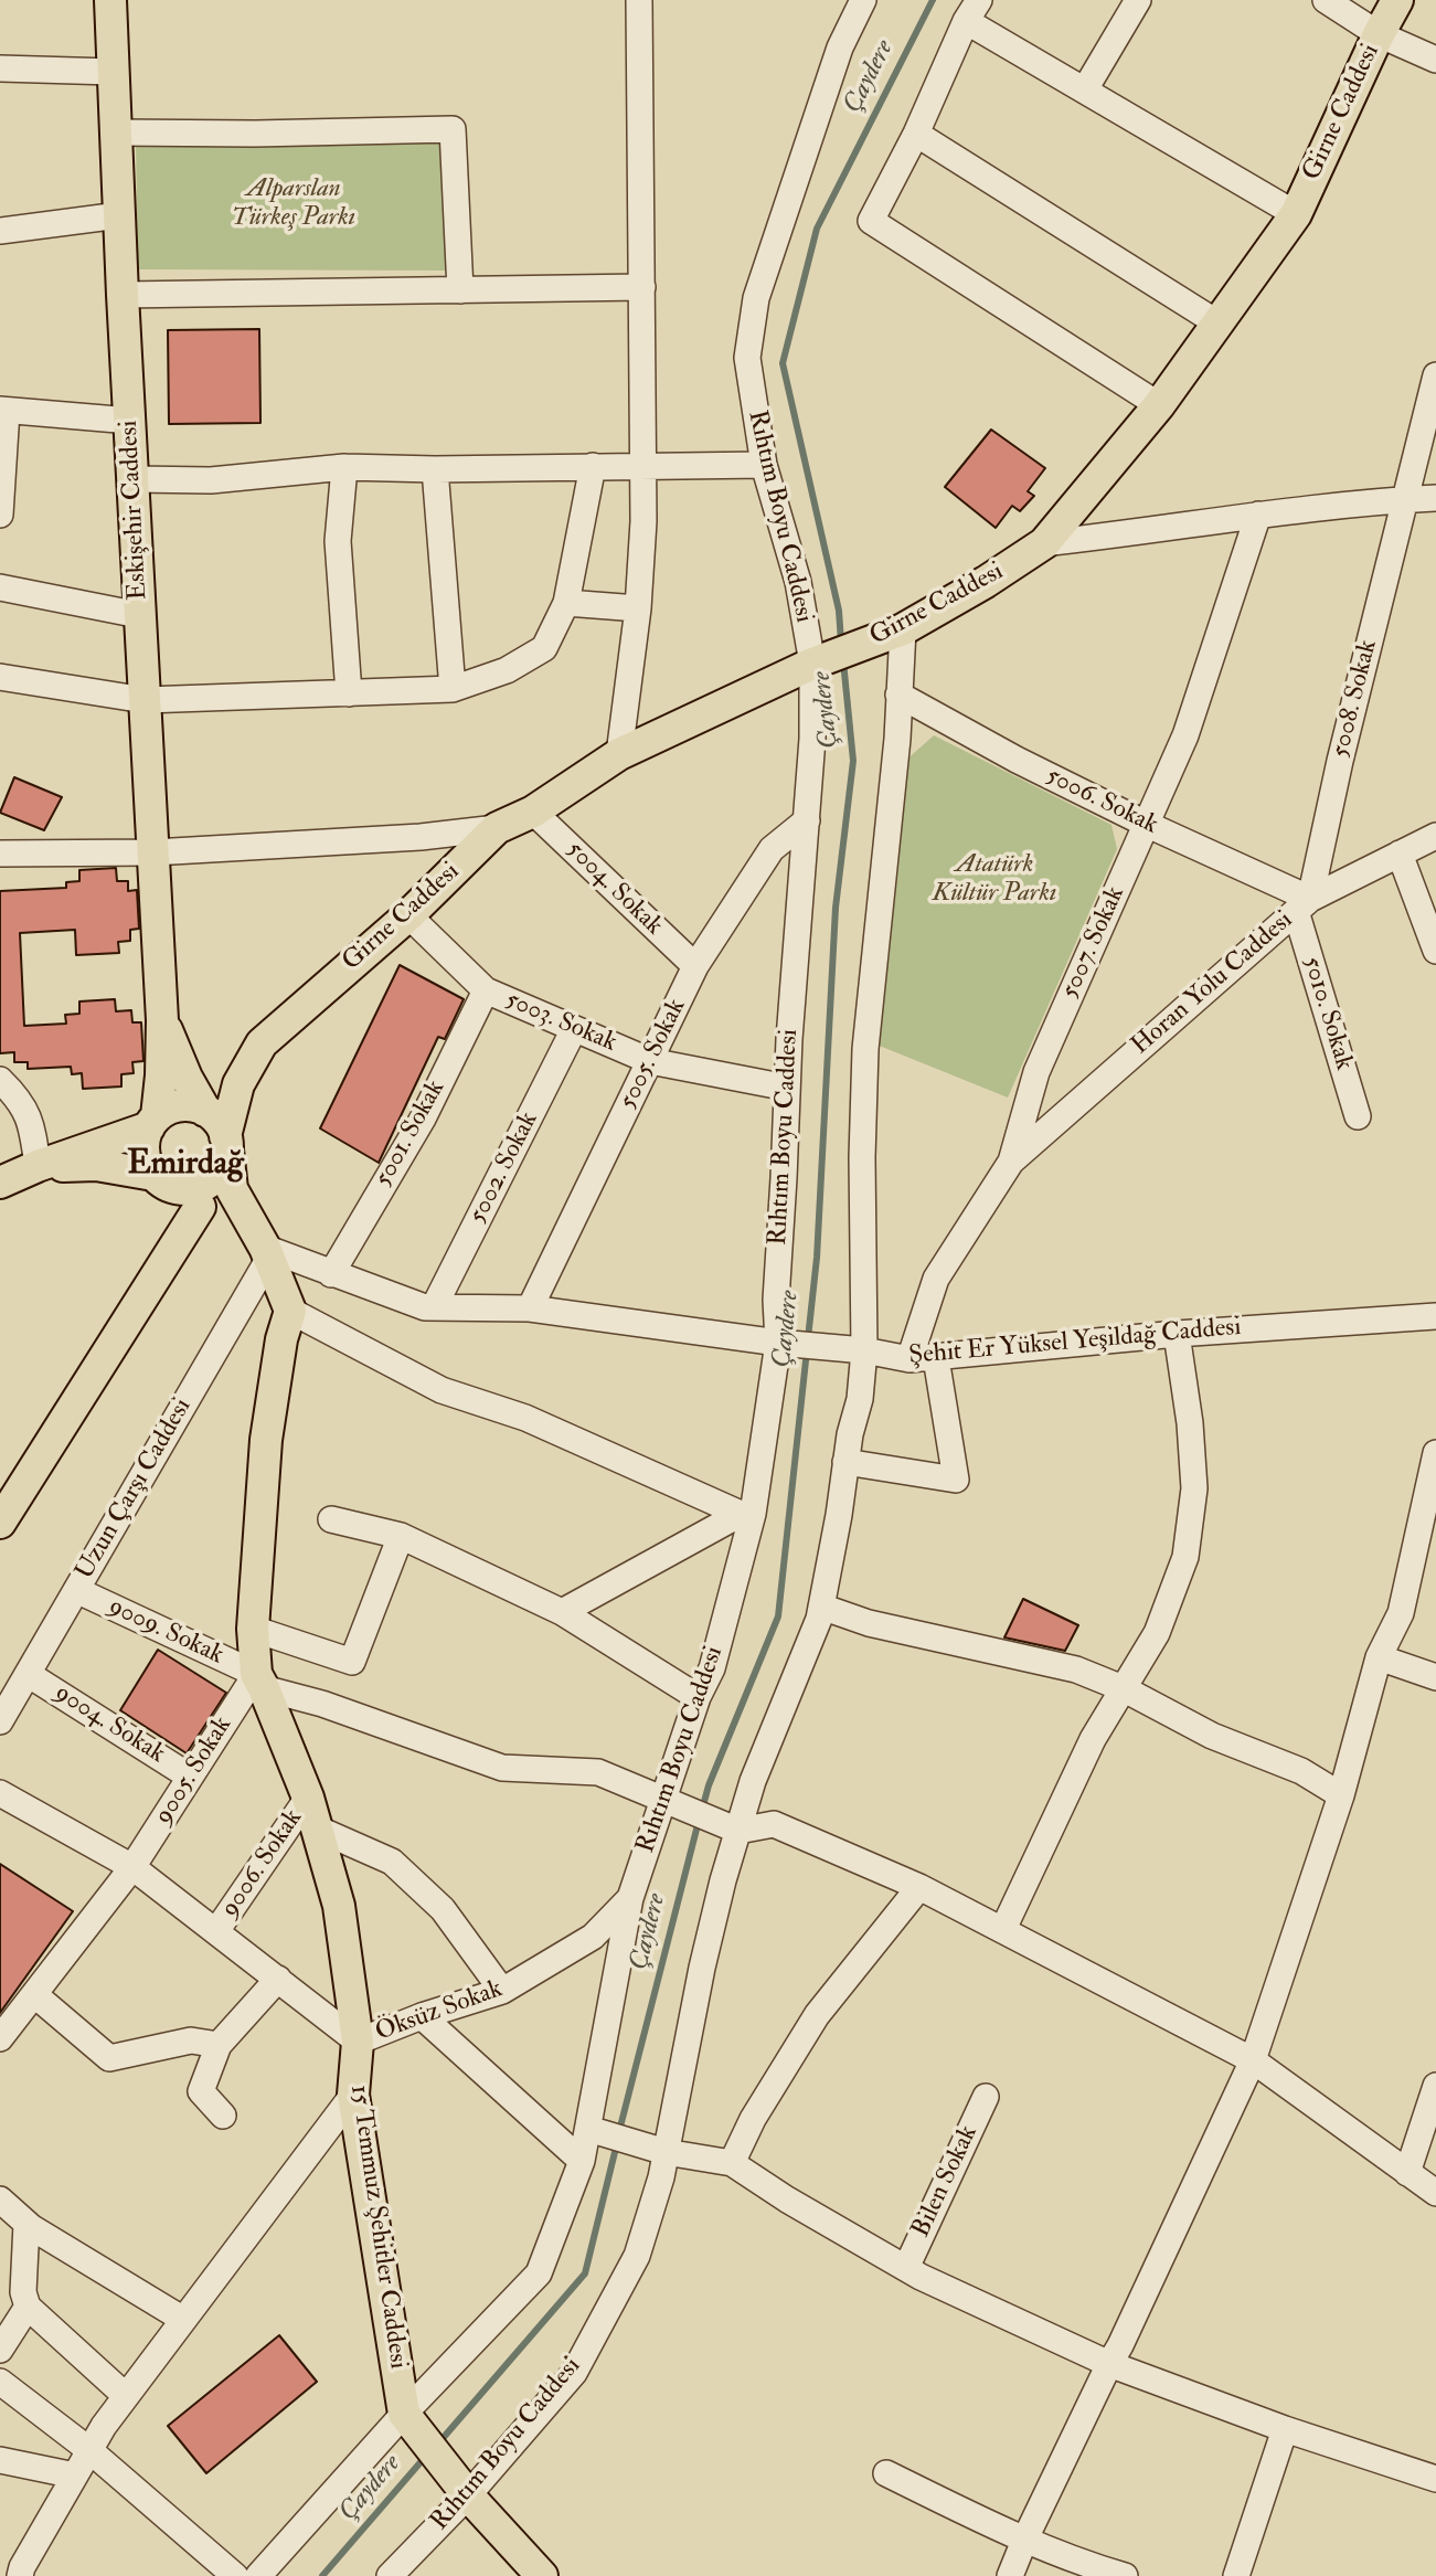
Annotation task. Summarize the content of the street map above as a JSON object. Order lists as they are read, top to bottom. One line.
{"streets":{"main road":["Girne Caddesi","Eskişehir Caddesi","15 Temmuz Şehitler Caddesi"],"street":["Rıhtım Boyu Caddesi","5008. Sokak","5006. Sokak","5004. Sokak","5007. Sokak","Horan Yolu Caddesi","5010. Sokak","5003. Sokak","5005. Sokak","5001. Sokak","5002. Sokak","Şehit Er Yüksel Yeşildağ Caddesi","Uzun Çarşı Caddesi","9009. Sokak","9004. Sokak","9005. Sokak","9006. Sokak","Öksüz Sokak","Bilen Sokak"]},"crossings":[["Girne Caddesi","Eskişehir Caddesi"],["Girne Caddesi","Rıhtım Boyu Caddesi"],["Girne Caddesi","5004. Sokak"],["Girne Caddesi","5003. Sokak"],["Rıhtım Boyu Caddesi","5006. Sokak"],["Rıhtım Boyu Caddesi","5003. Sokak"],["Rıhtım Boyu Caddesi","5005. Sokak"],["Rıhtım Boyu Caddesi","Şehit Er Yüksel Yeşildağ Caddesi"],["Rıhtım Boyu Caddesi","9009. Sokak"],["Rıhtım Boyu Caddesi","Öksüz Sokak"],["Rıhtım Boyu Caddesi","15 Temmuz Şehitler Caddesi"],["5008. Sokak","5006. Sokak"],["5008. Sokak","Horan Yolu Caddesi"],["5008. Sokak","5010. Sokak"],["5006. Sokak","5007. Sokak"],["5006. Sokak","Horan Yolu Caddesi"],["5006. Sokak","5010. Sokak"],["5004. Sokak","5005. Sokak"],["5007. Sokak","Horan Yolu Caddesi"],["5007. Sokak","Şehit Er Yüksel Yeşildağ Caddesi"],["Horan Yolu Caddesi","5010. Sokak"],["5003. Sokak","5005. Sokak"],["5003. Sokak","5001. Sokak"],["5003. Sokak","5002. Sokak"],["5005. Sokak","Şehit Er Yüksel Yeşildağ Caddesi"],["5001. Sokak","Şehit Er Yüksel Yeşildağ Caddesi"],["5002. Sokak","Şehit Er Yüksel Yeşildağ Caddesi"],["Şehit Er Yüksel Yeşildağ Caddesi","Uzun Çarşı Caddesi"],["Uzun Çarşı Caddesi","9009. Sokak"],["Uzun Çarşı Caddesi","9004. Sokak"],["9009. Sokak","9005. Sokak"],["9009. Sokak","15 Temmuz Şehitler Caddesi"],["9004. Sokak","9005. Sokak"],["9005. Sokak","15 Temmuz Şehitler Caddesi"],["9006. Sokak","15 Temmuz Şehitler Caddesi"],["Öksüz Sokak","15 Temmuz Şehitler Caddesi"]],"districts":["Emirdağ"],"water":["Çaydere"],"parks":["Alparslan Türkeş Parkı","Atatürk Kültür Parkı"]}
